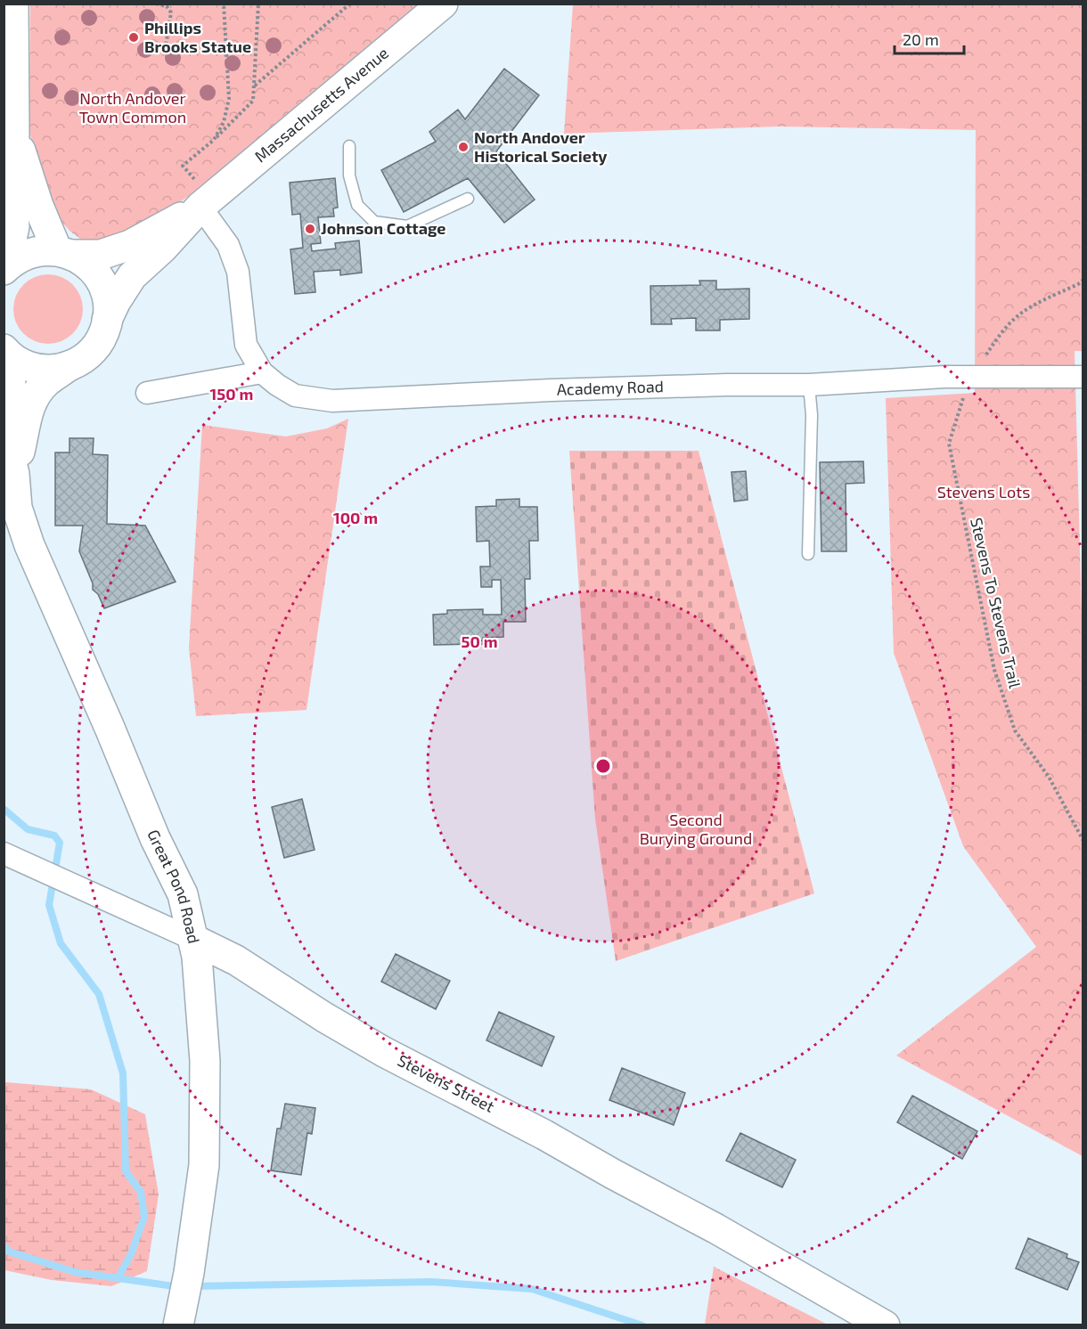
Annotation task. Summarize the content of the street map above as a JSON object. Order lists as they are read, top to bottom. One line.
{"streets":{"street":["Massachusetts Avenue","Academy Road","Great Pond Road","Stevens Street"],"path":["Stevens To Stevens Trail"]},"crossings":[["Massachusetts Avenue","Great Pond Road"],["Academy Road","Stevens To Stevens Trail"],["Great Pond Road","Stevens Street"]],"parks":["North Andover Town Common","Stevens Lots","Second Burying Ground"],"places":["Phillips Brooks Statue","North Andover Historical Society","Johnson Cottage"],"scale_bar":"20 m","rings":["150 m","100 m","50 m"]}
